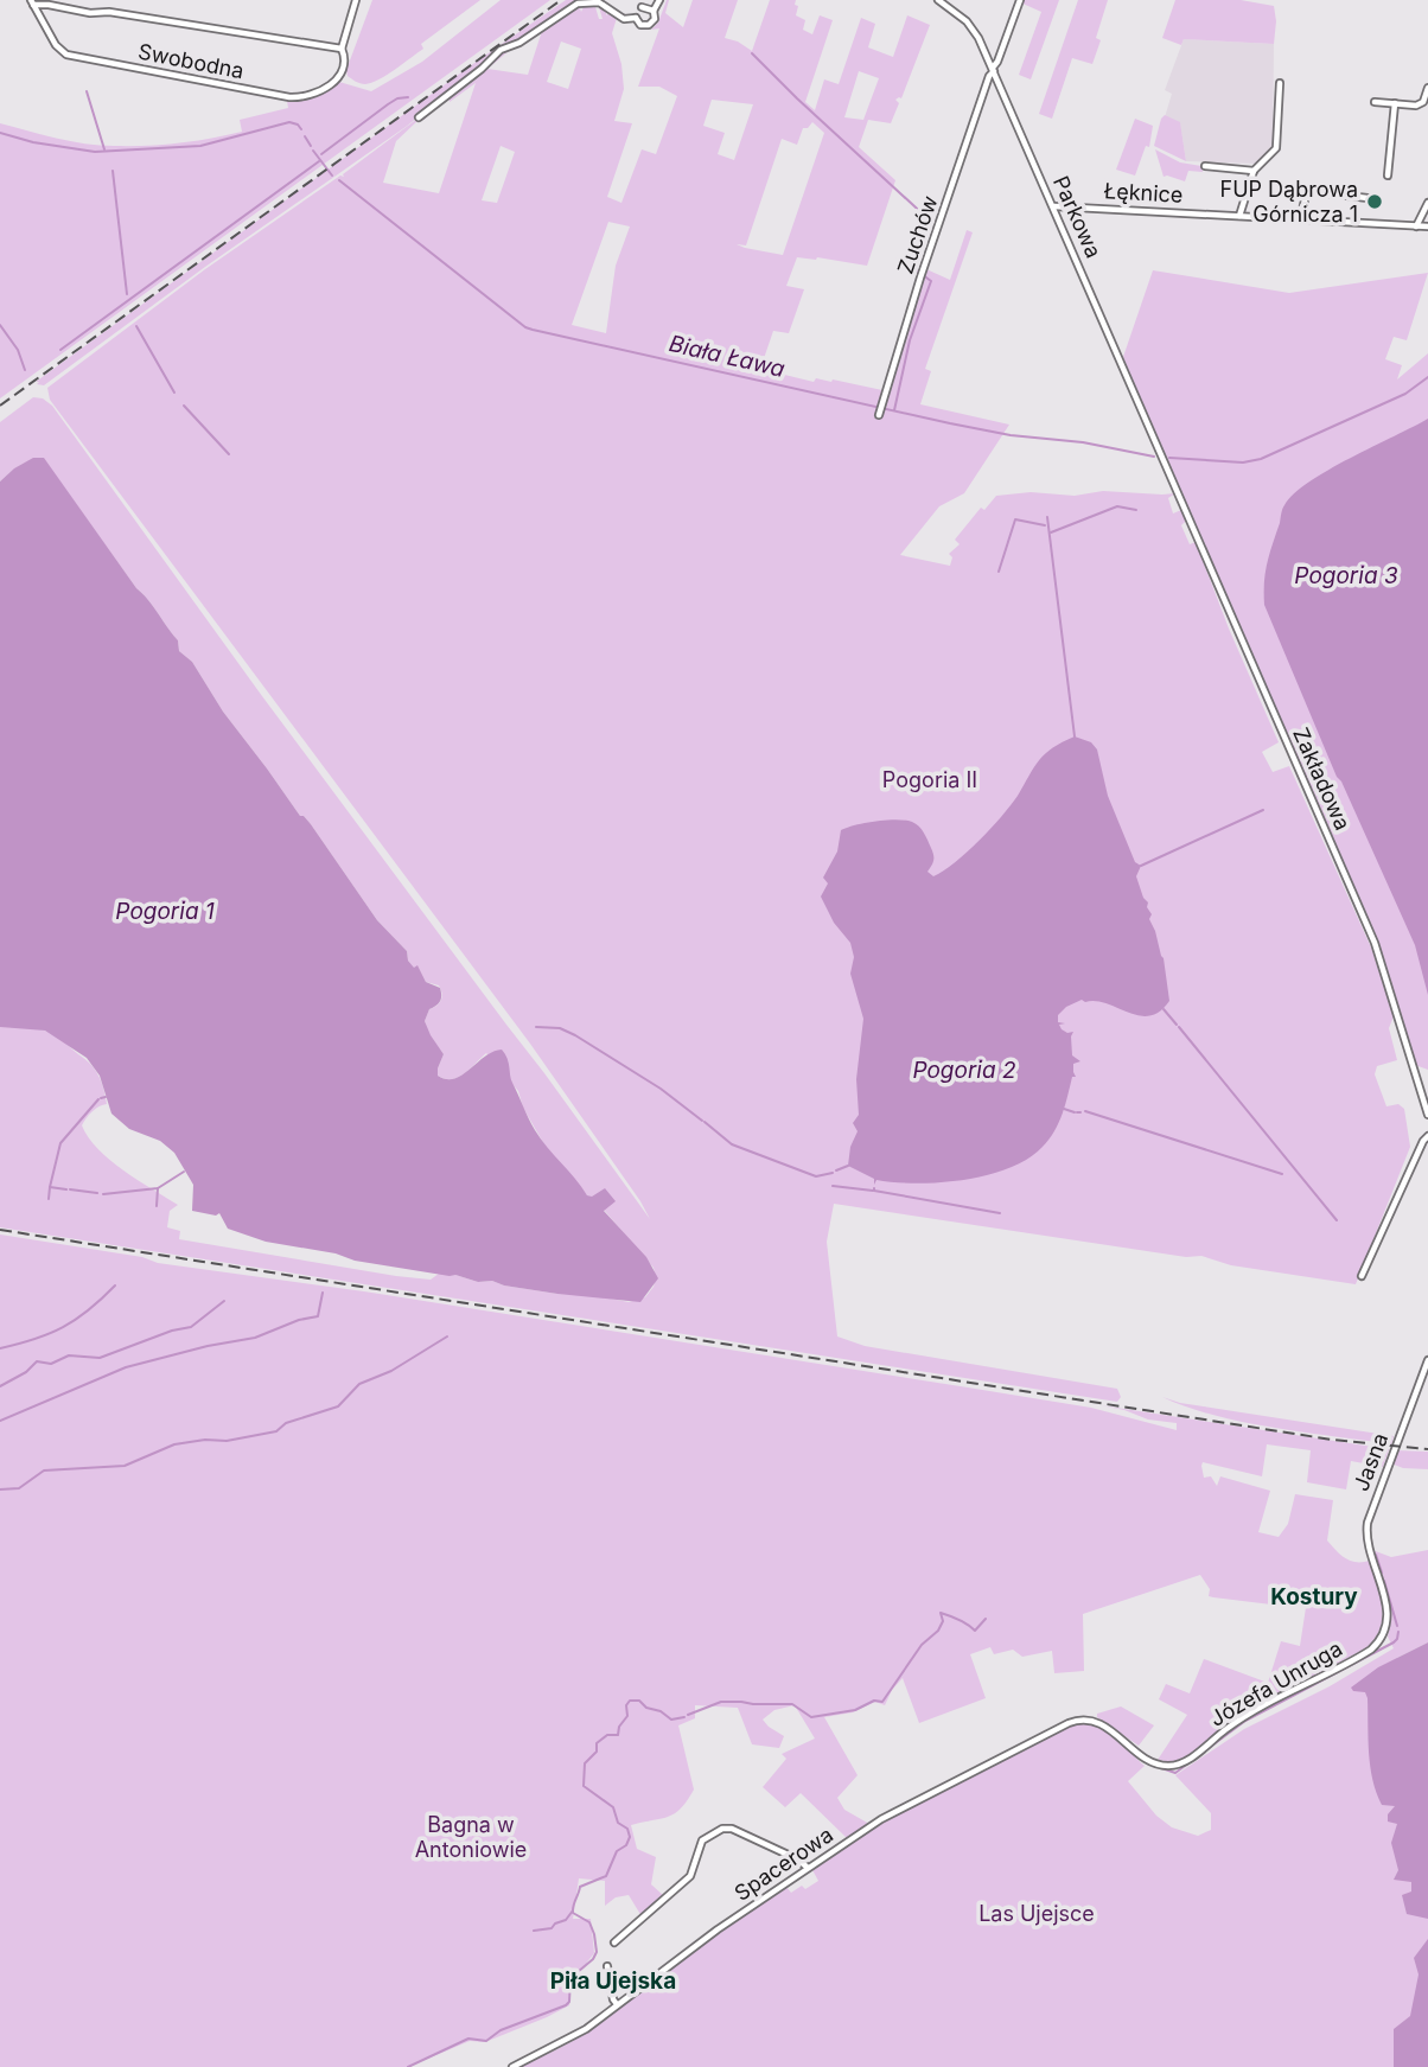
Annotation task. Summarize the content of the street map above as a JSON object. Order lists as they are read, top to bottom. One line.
{"streets":{"street":["Swobodna","Łęknice","Parkowa","Zuchów","Zakładowa","Jasna","Józefa Unruga","Spacerowa"]},"crossings":[["Łęknice","Parkowa"],["Parkowa","Zuchów"],["Parkowa","Zakładowa"],["Jasna","Józefa Unruga"],["Józefa Unruga","Spacerowa"]],"districts":["Kostury","Piła Ujejska"],"water":["Biała Ława","Pogoria 3","Pogoria 1","Pogoria 2"],"parks":["Pogoria II","Bagna w Antoniowie","Las Ujejsce"],"places":["FUP Dąbrowa Górnicza 1"]}
